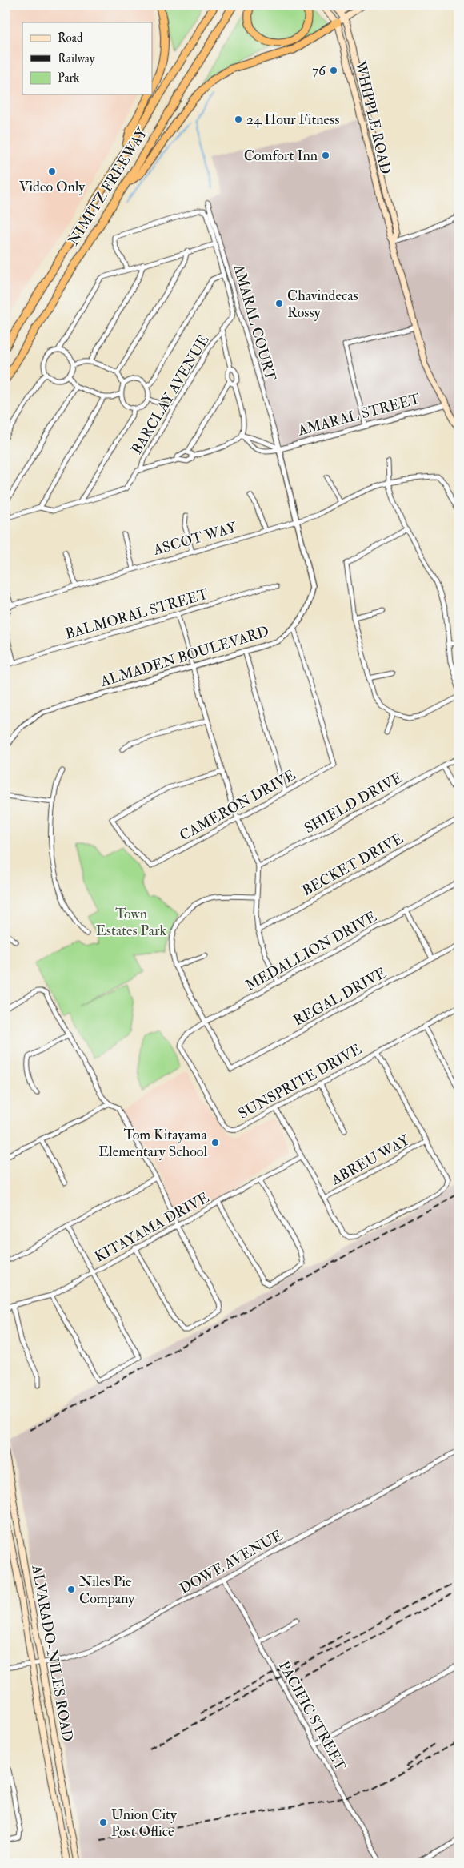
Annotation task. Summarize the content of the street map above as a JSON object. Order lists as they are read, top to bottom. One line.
{"streets":{"highway":["NIMITZ FREEWAY"],"main road":["WHIPPLE ROAD","ALVARADO-NILES ROAD"],"street":["AMARAL COURT","BARCLAY AVENUE","AMARAL STREET","ASCOT WAY","BALMORAL STREET","ALMADEN BOULEVARD","SHIELD DRIVE","CAMERON DRIVE","BECKET DRIVE","MEDALLION DRIVE","REGAL DRIVE","SUNSPRITE DRIVE","ABREU WAY","KITAYAMA DRIVE","DOWE AVENUE","PACIFIC STREET"]},"crossings":[["WHIPPLE ROAD","AMARAL STREET"],["AMARAL COURT","AMARAL STREET"],["AMARAL COURT","ALMADEN BOULEVARD"],["AMARAL STREET","ALMADEN BOULEVARD"],["ASCOT WAY","ALMADEN BOULEVARD"],["ALMADEN BOULEVARD","CAMERON DRIVE"],["MEDALLION DRIVE","REGAL DRIVE"],["MEDALLION DRIVE","SUNSPRITE DRIVE"],["DOWE AVENUE","ALVARADO-NILES ROAD"],["DOWE AVENUE","PACIFIC STREET"]],"parks":["Town Estates Park"],"places":["76","24 Hour Fitness","Comfort Inn","Video Only","Chavindecas Rossy","Tom Kitayama Elementary School","Niles Pie Company","Union City Post Office"],"legend":["Road","Railway","Park"]}
